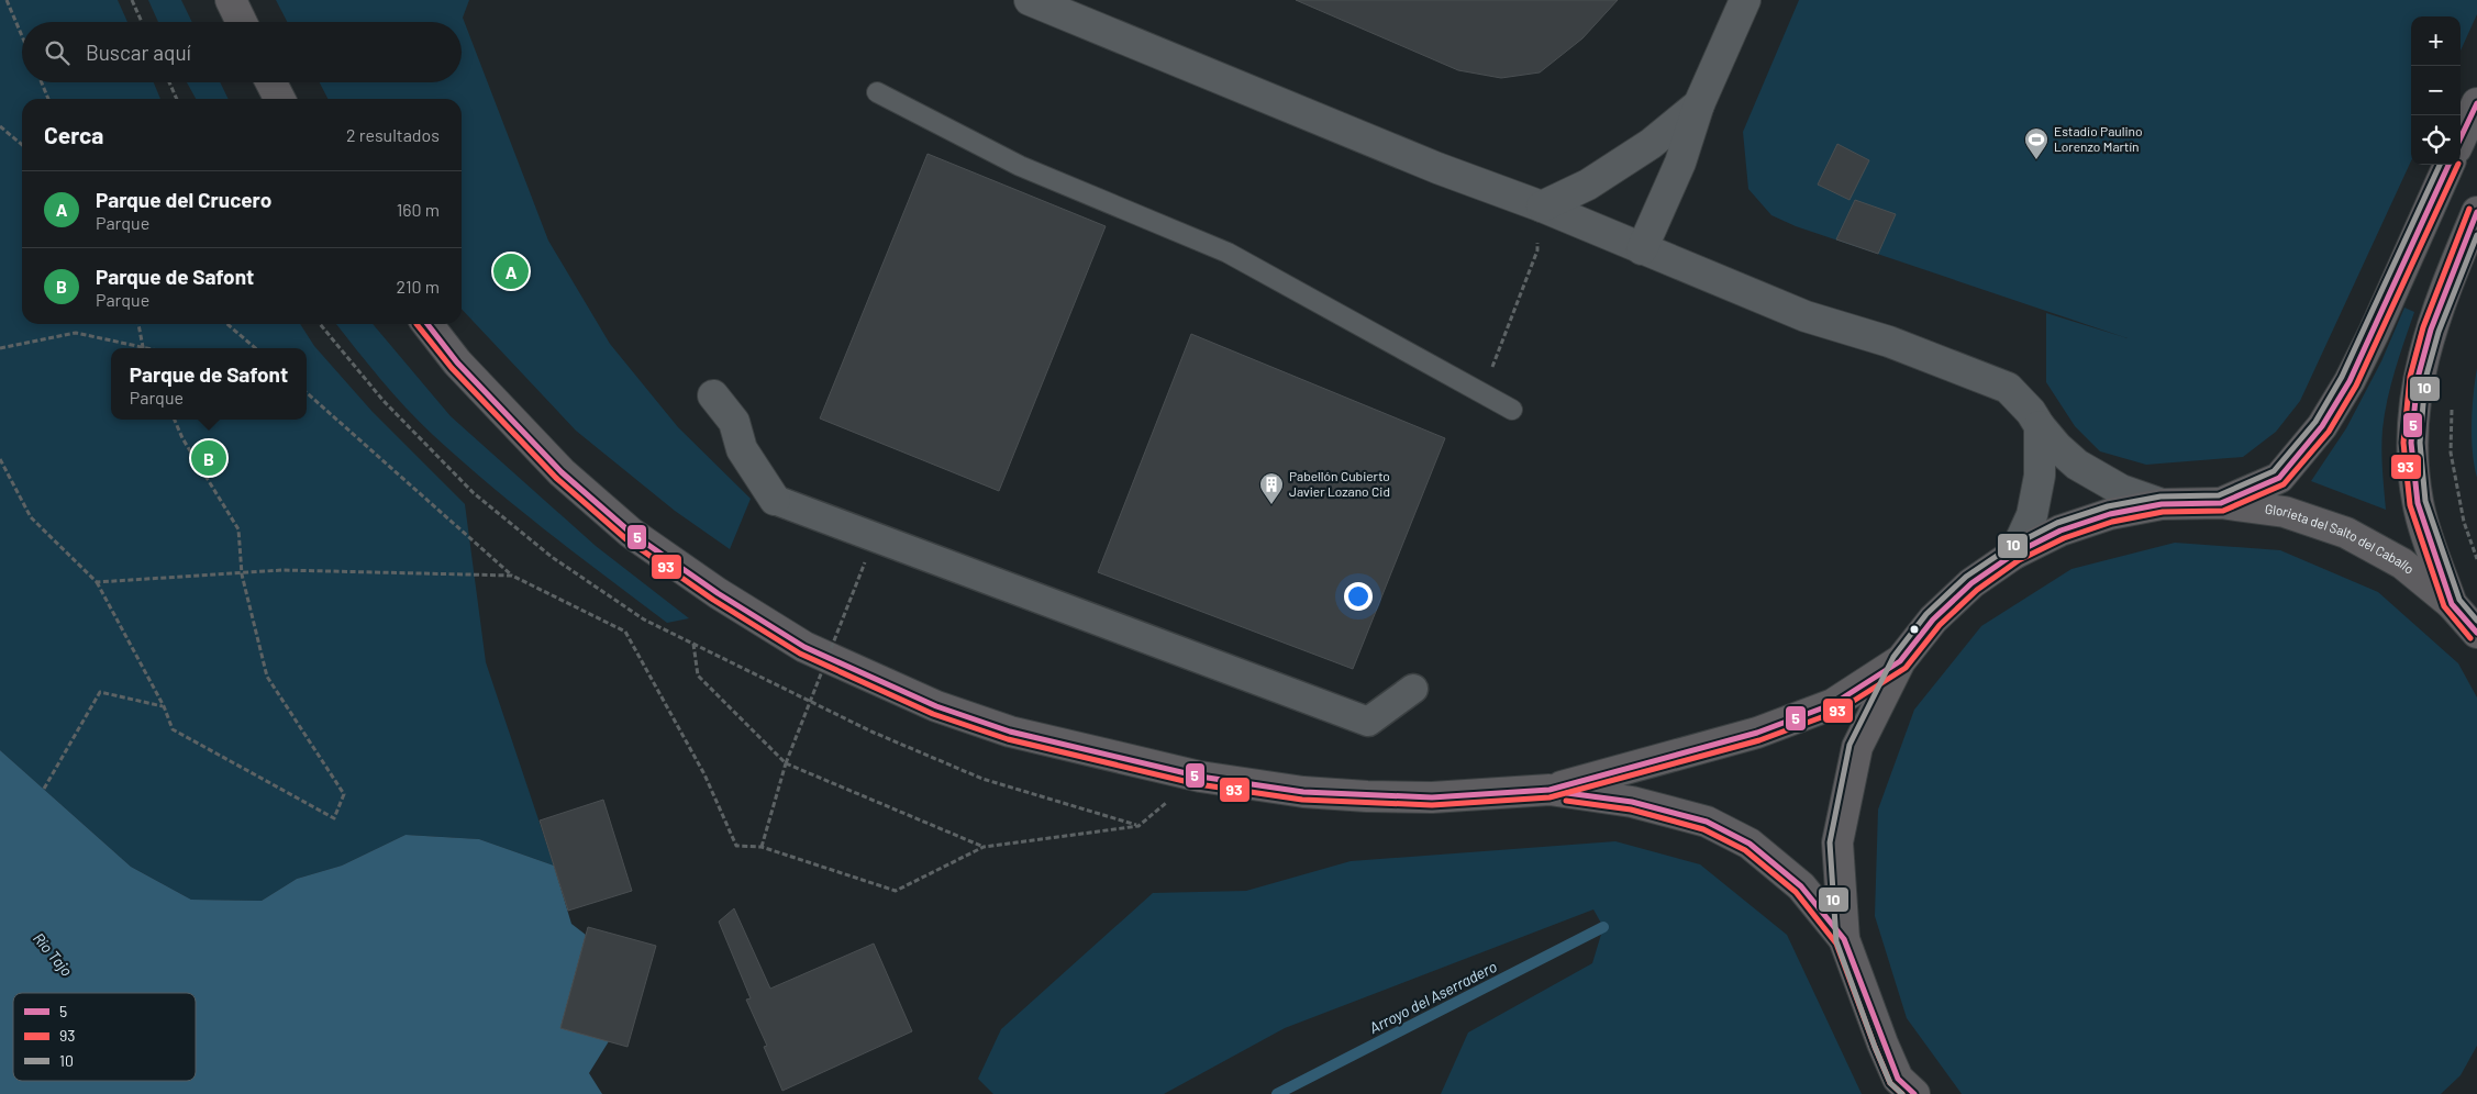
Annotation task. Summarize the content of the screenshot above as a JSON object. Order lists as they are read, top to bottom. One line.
{"streets":{"main road":["Glorieta del Salto del Caballo"]},"water":["Río Tajo","Arroyo del Aserradero"],"places":{"sports":["Estadio Paulino Lorenzo Martín"],"building":["Pabellón Cubierto Javier Lozano Cid"]},"lines":["transit line 5","transit line 93","transit line 10"],"legend":["5","93","10"],"page":{"map_buttons":["+","−"],"search":"Buscar aquí","heading":["Cerca","2 resultados"],"list":[{"mark":"A","name":"Parque del Crucero","note":"Parque","value":"160 m"},{"mark":"B","name":"Parque de Safont","note":"Parque","value":"210 m"}],"pins":["A","B"],"popup":["Parque de Safont","Parque"]}}
